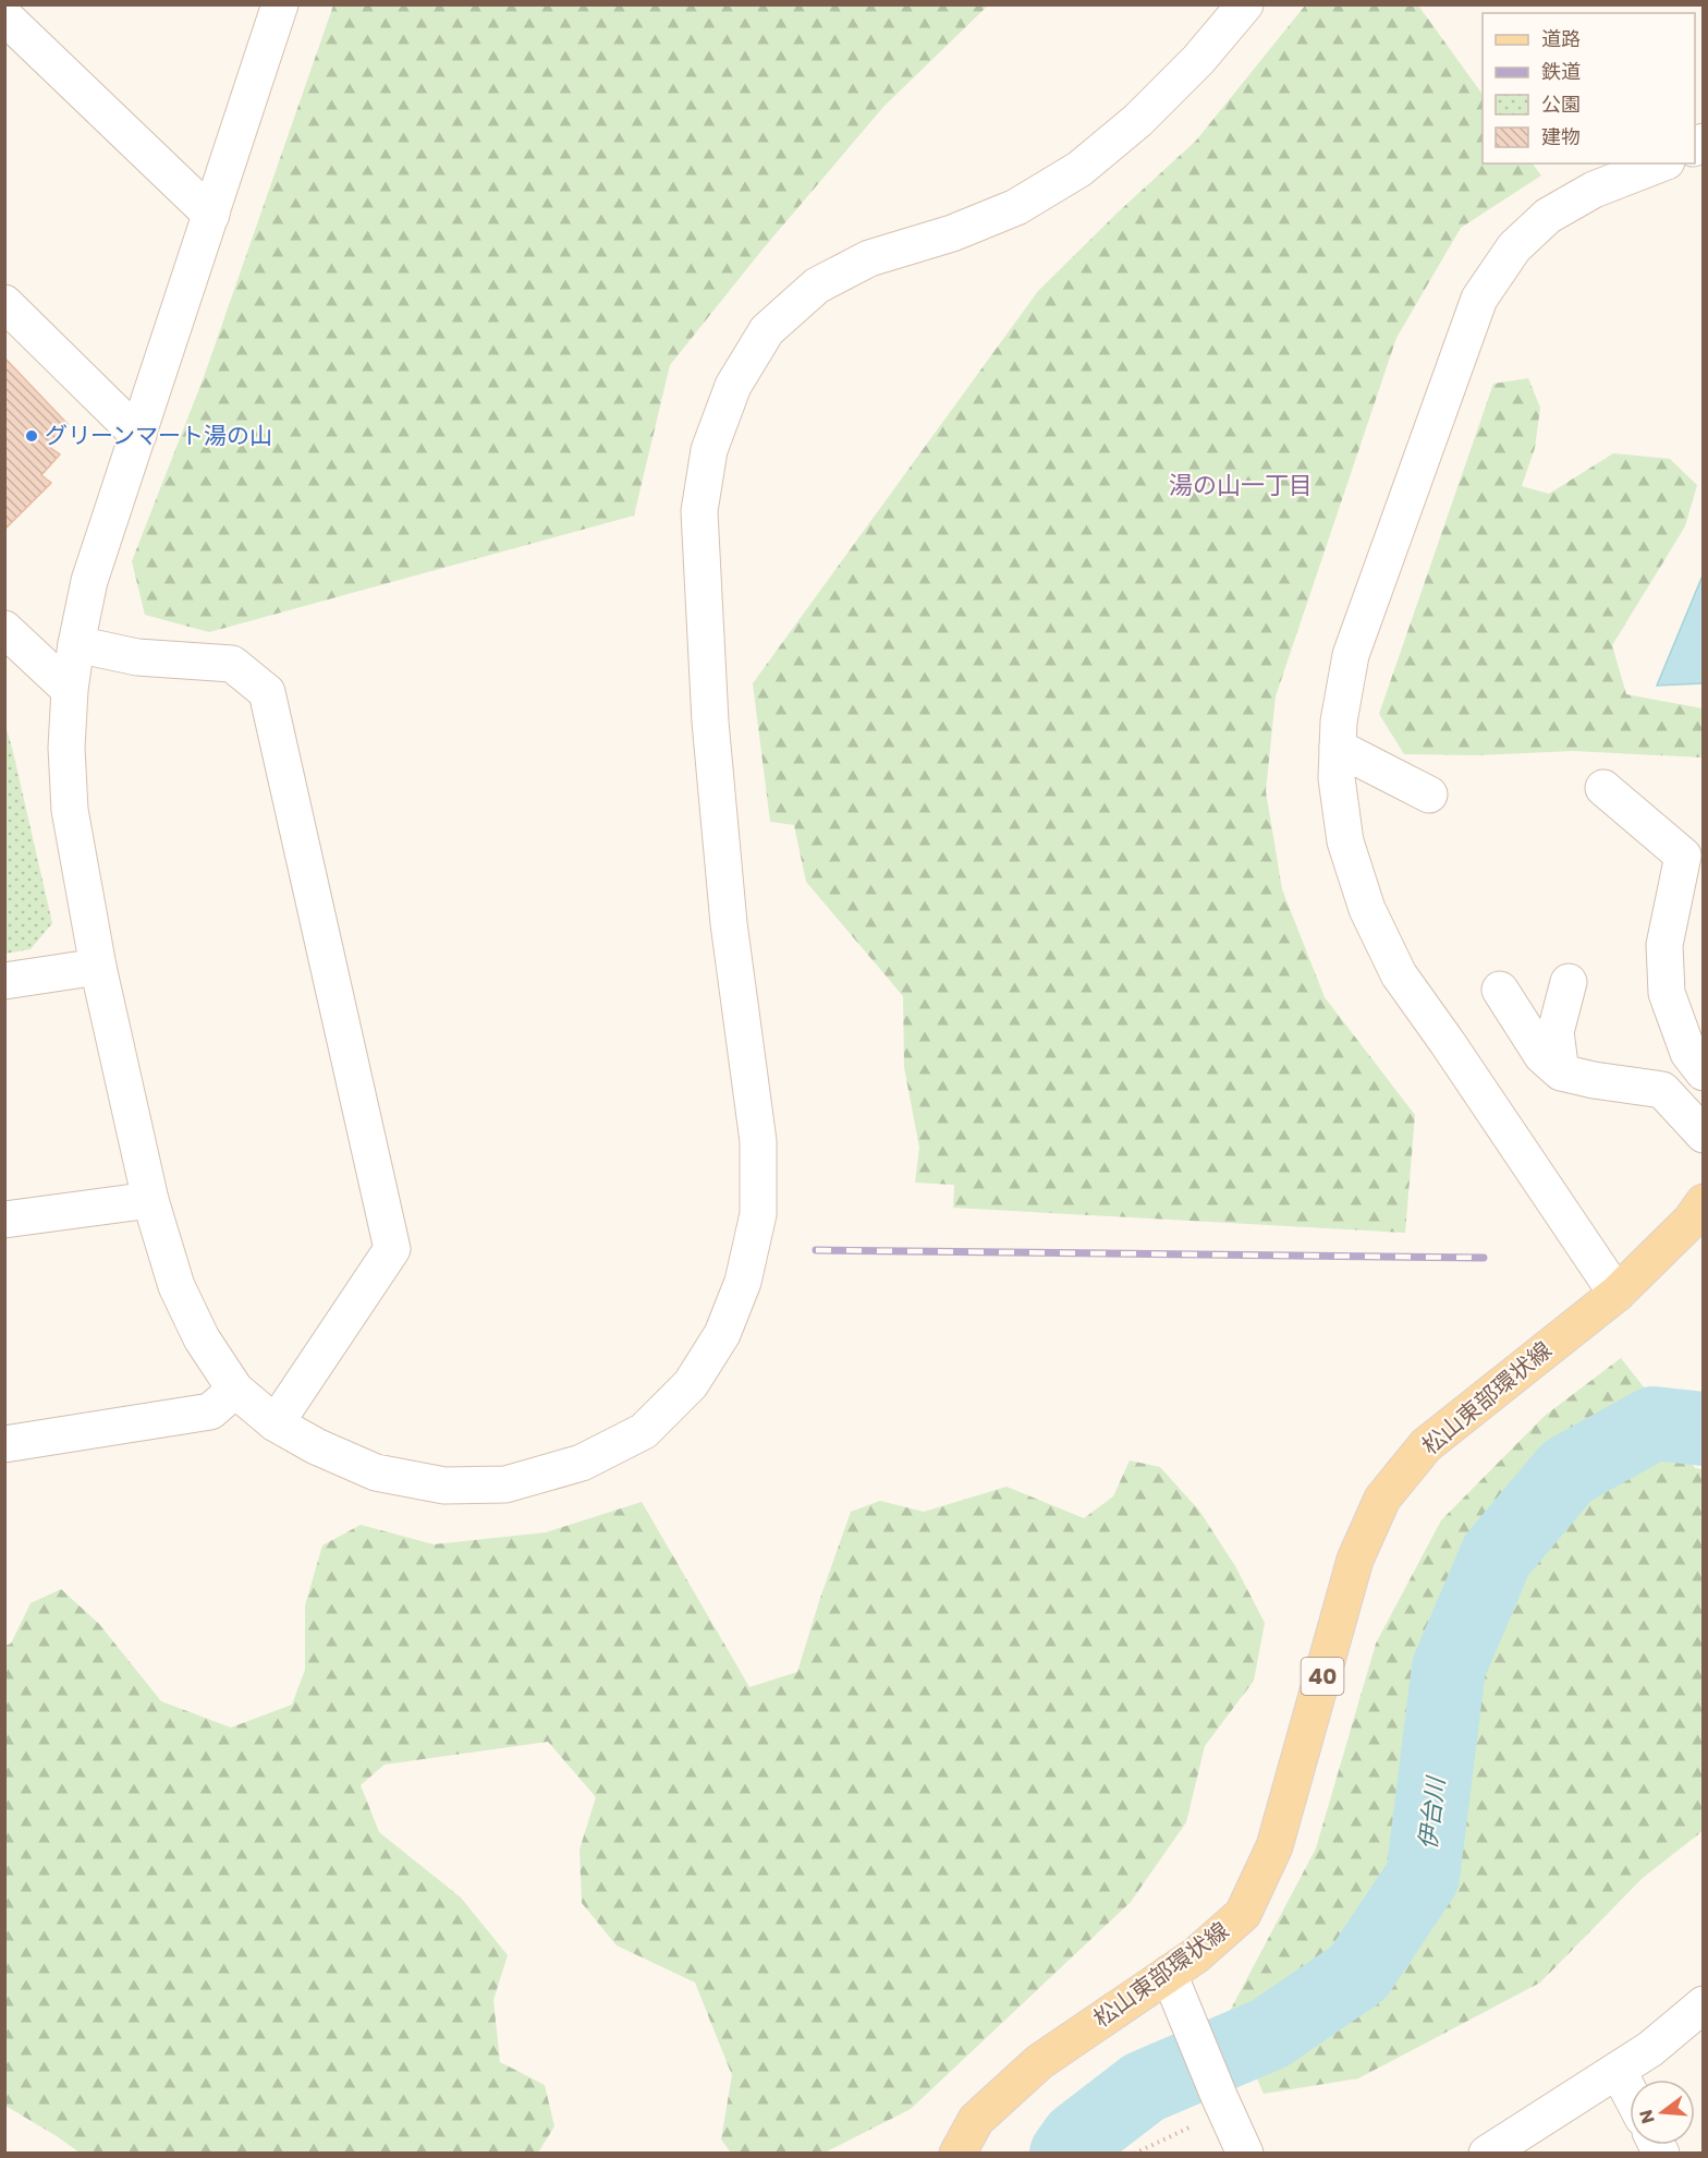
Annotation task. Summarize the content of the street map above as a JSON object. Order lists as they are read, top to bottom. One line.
{"streets":{"main road":["松山東部環状線","40"]},"districts":["湯の山一丁目"],"water":["伊台川"],"places":["グリーンマート湯の山"],"legend":["道路","鉄道","公園","建物"],"north":"left"}
